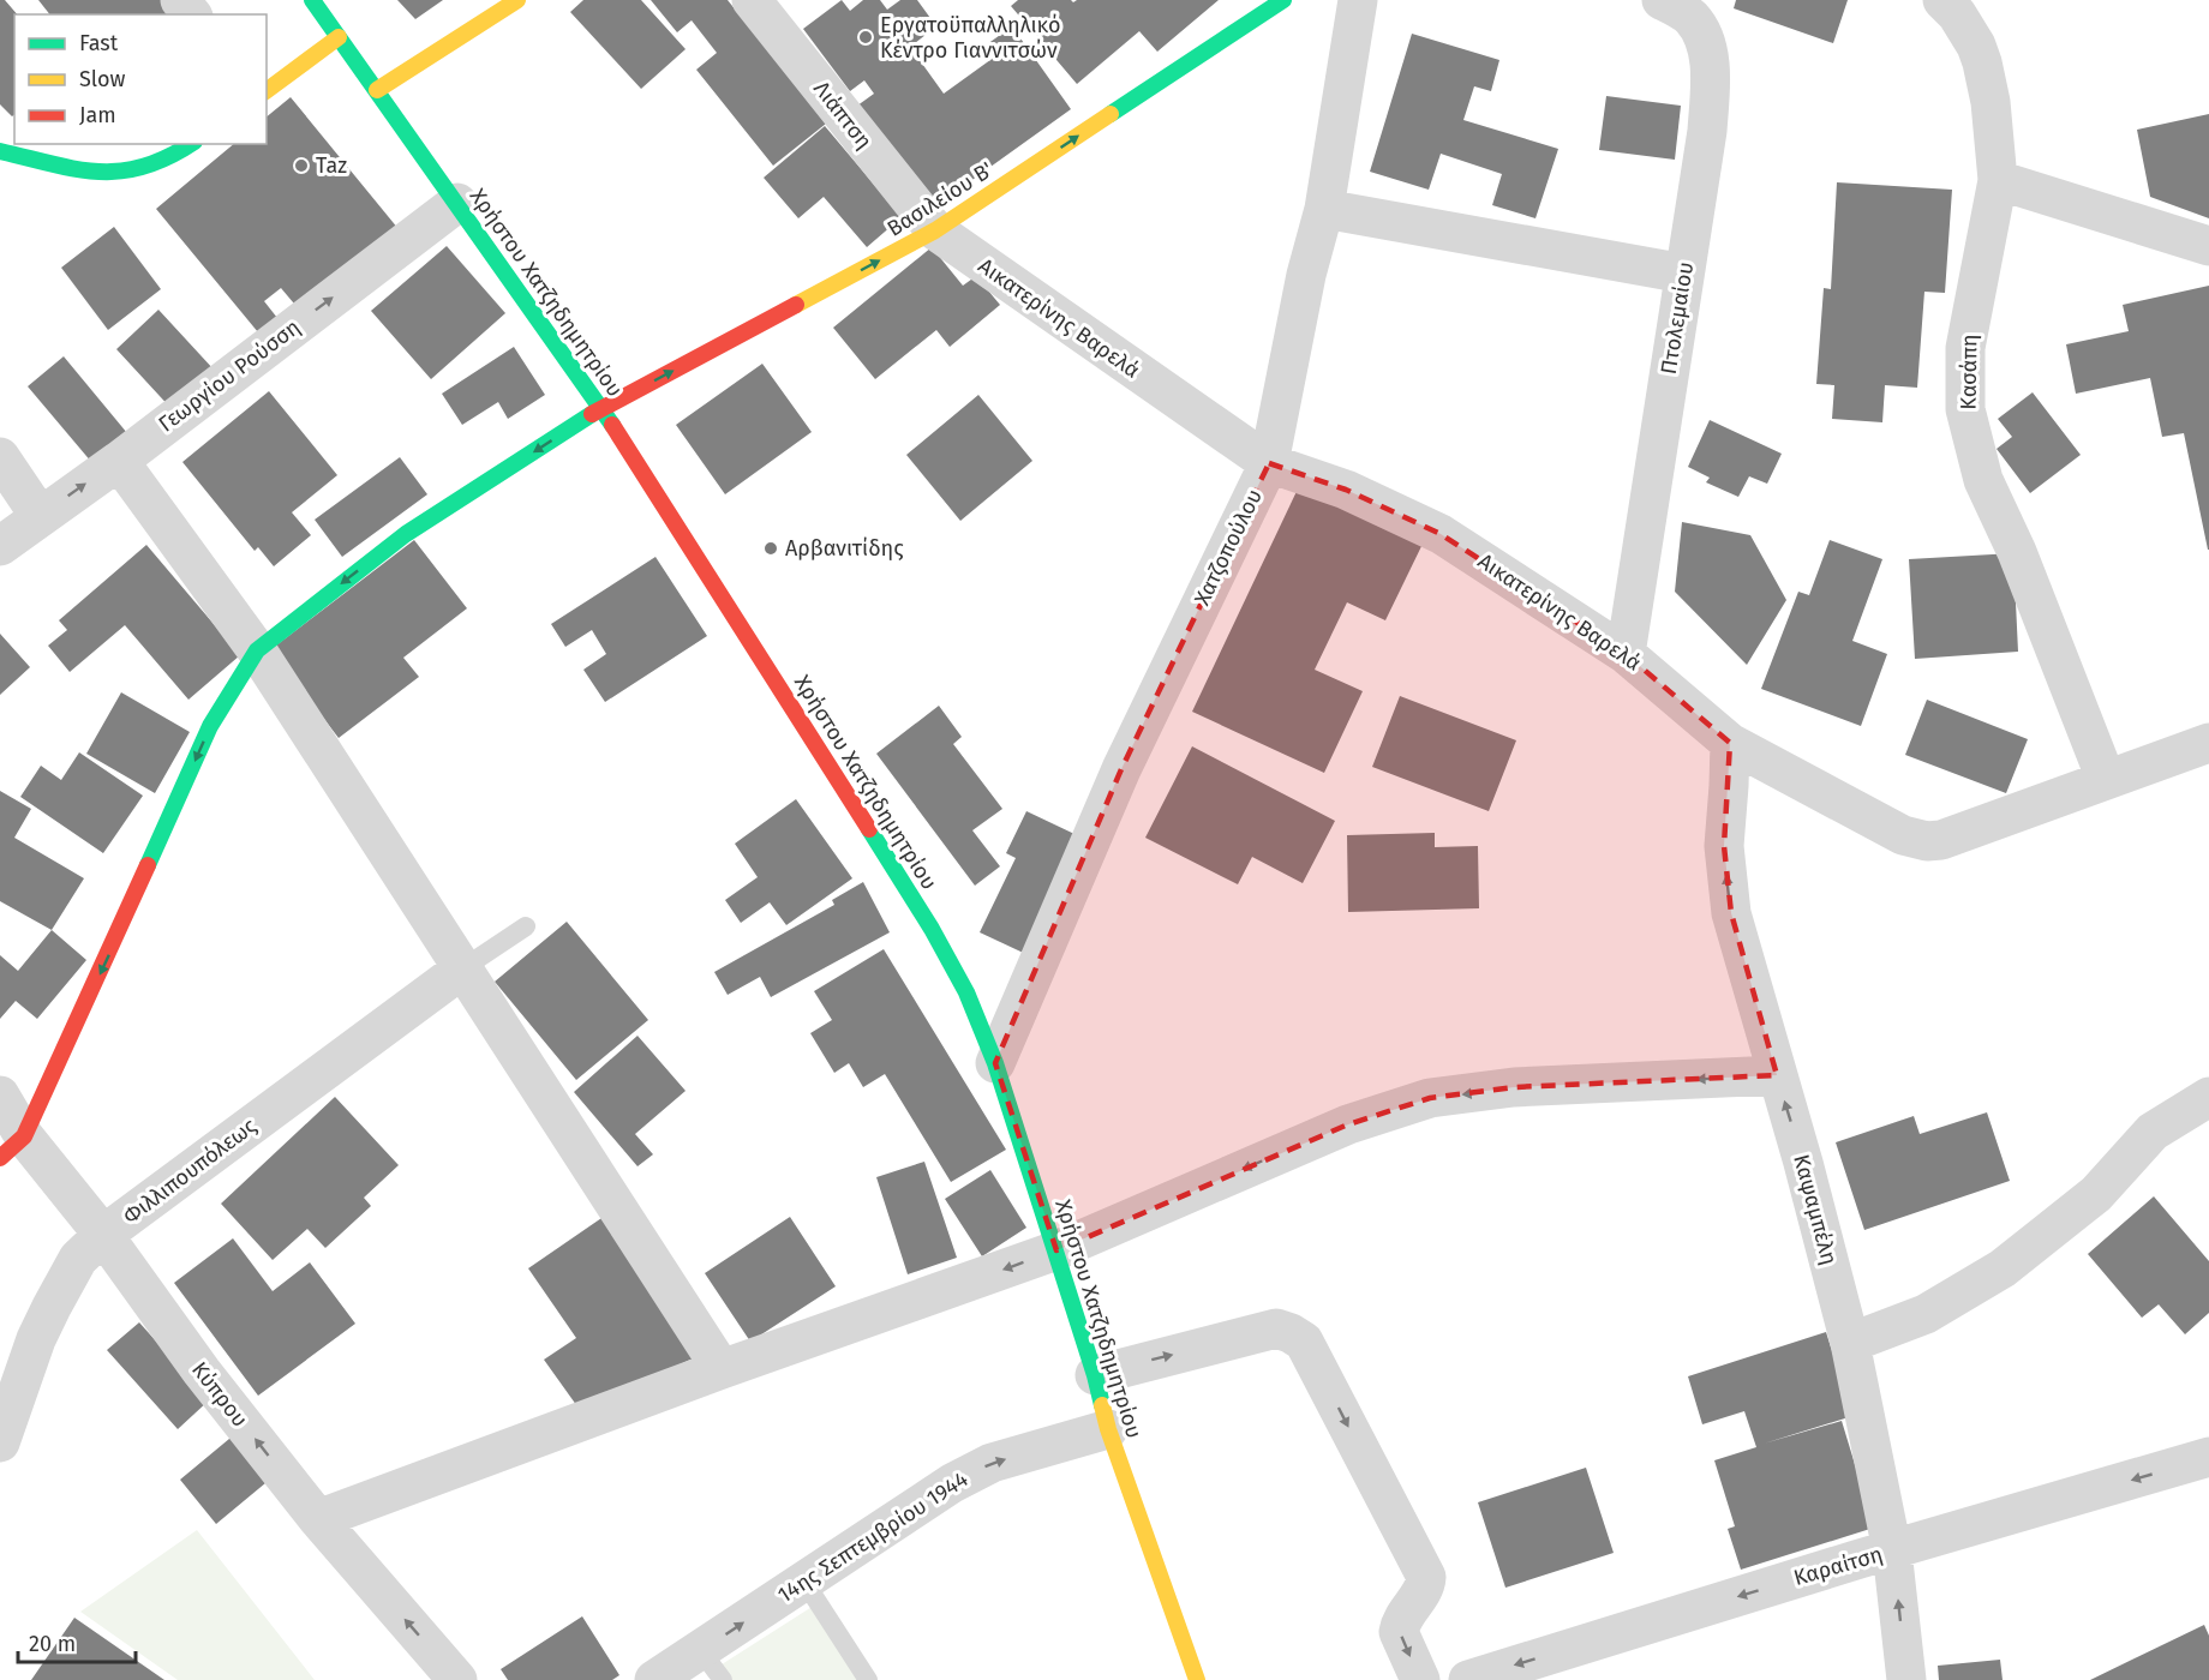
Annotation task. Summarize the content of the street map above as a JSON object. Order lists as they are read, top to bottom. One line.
{"streets":{"main road":["Βασιλείου Β'","Χρήστου Χατζηδημητρίου"],"street":["Λιάπτση","Αικατερίνης Βαρελά","Πτολεμαίου","Κασάπη","Γεωργίου Ρούσση","Χατζοπούλου","Φιλλιπουπόλεως","Καψαμπέλη","Κύπρου","14ης Σεπτεμβρίου 1944","Καραίτση"]},"crossings":[["Λιάπτση","Βασιλείου Β'"],["Λιάπτση","Αικατερίνης Βαρελά"],["Βασιλείου Β'","Χρήστου Χατζηδημητρίου"],["Βασιλείου Β'","Αικατερίνης Βαρελά"],["Χρήστου Χατζηδημητρίου","Γεωργίου Ρούσση"],["Χρήστου Χατζηδημητρίου","Χατζοπούλου"],["Χρήστου Χατζηδημητρίου","14ης Σεπτεμβρίου 1944"],["Αικατερίνης Βαρελά","Πτολεμαίου"],["Αικατερίνης Βαρελά","Κασάπη"],["Αικατερίνης Βαρελά","Χατζοπούλου"],["Αικατερίνης Βαρελά","Καψαμπέλη"],["Φιλλιπουπόλεως","Κύπρου"],["Καψαμπέλη","Καραίτση"]],"one_way":["Γεωργίου Ρούσση","Καψαμπέλη","Κύπρου"],"places":["Εργατοϋπαλληλικό Κέντρο Γιαννιτσών","Taz","Αρβανιτίδης"],"legend":["Fast","Slow","Jam"],"scale_bar":"20 m"}
